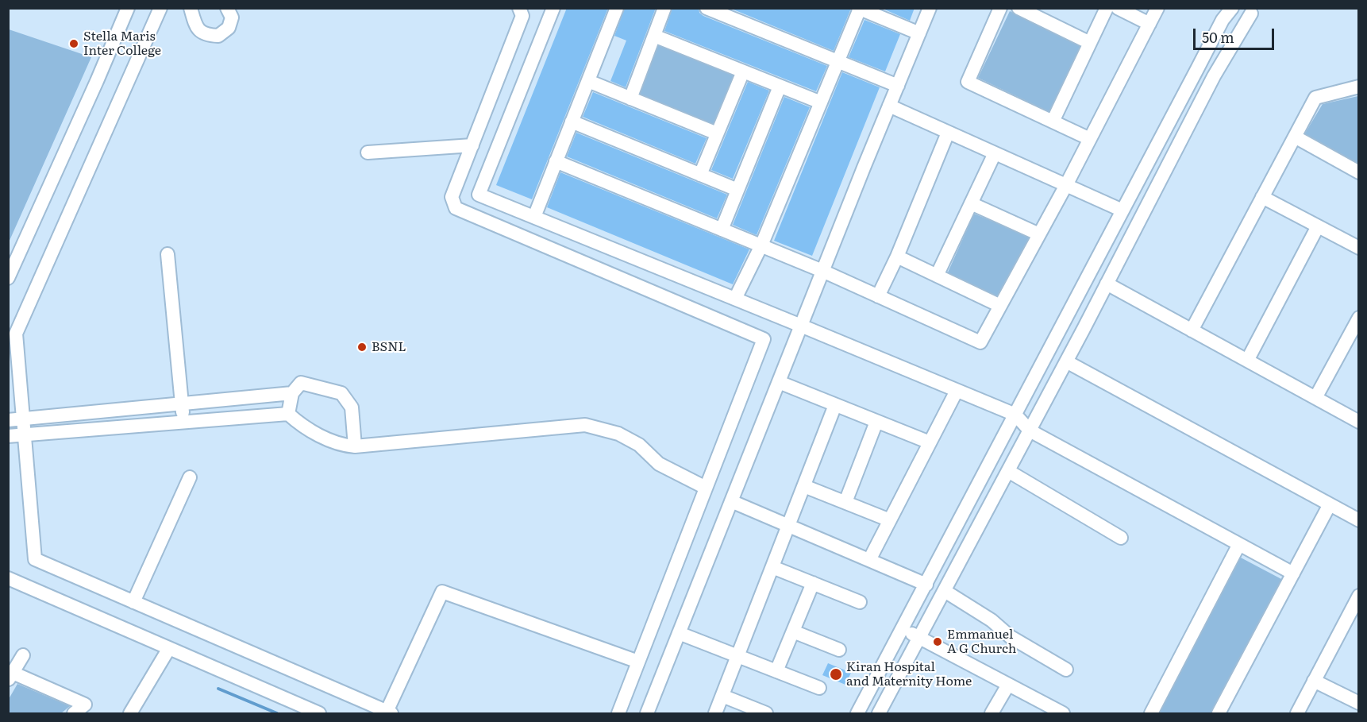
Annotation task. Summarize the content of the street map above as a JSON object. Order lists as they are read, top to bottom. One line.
{"places":["Stella Maris Inter College","BSNL","Emmanuel A G Church","Kiran Hospital and Maternity Home"],"scale_bar":"50 m"}
